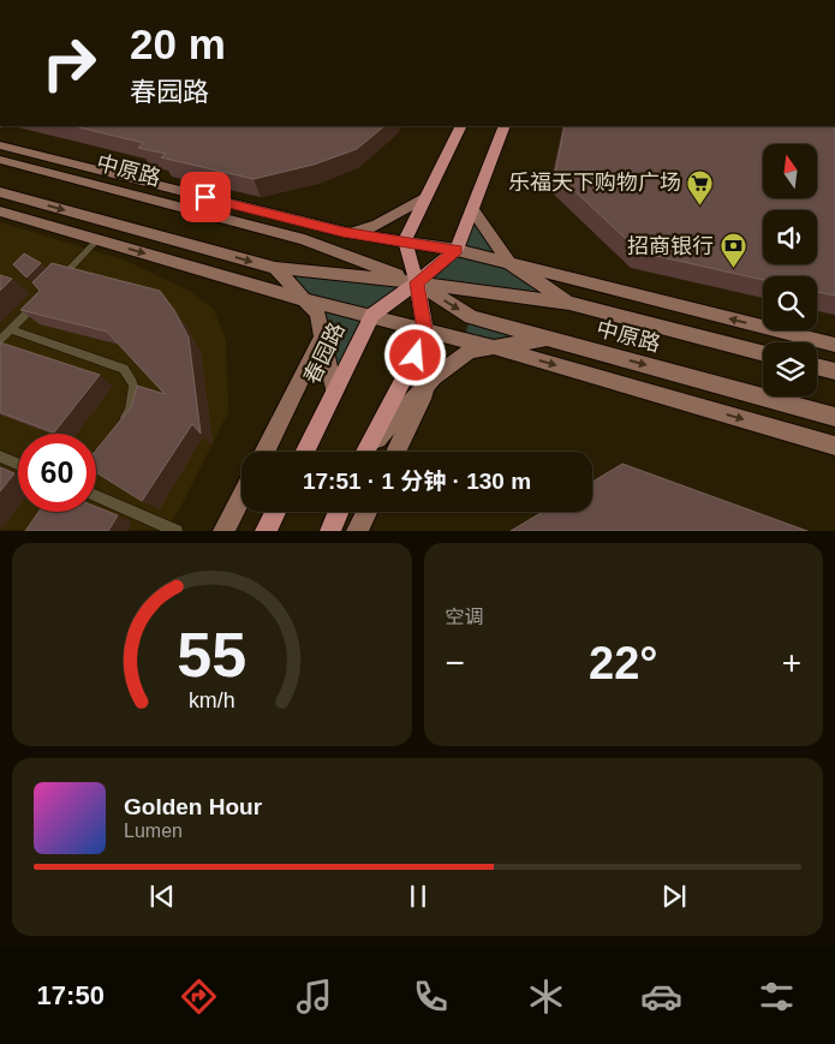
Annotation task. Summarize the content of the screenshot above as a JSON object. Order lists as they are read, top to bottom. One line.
{"streets":{"main road":["中原路","春园路"]},"crossings":[["中原路","春园路"]],"places":{"supermarket":["乐福天下购物广场"],"bank":["招商银行"]},"north":"top","page":{"turn":["20 m","春园路"],"limit":"60","trip":"17:51 · 1 分钟 · 130 m","tile":"空调","heat":["−","22°","+"],"song":["Golden Hour","Lumen"],"tabs":"17:50","gauge":["55","km/h"]}}
